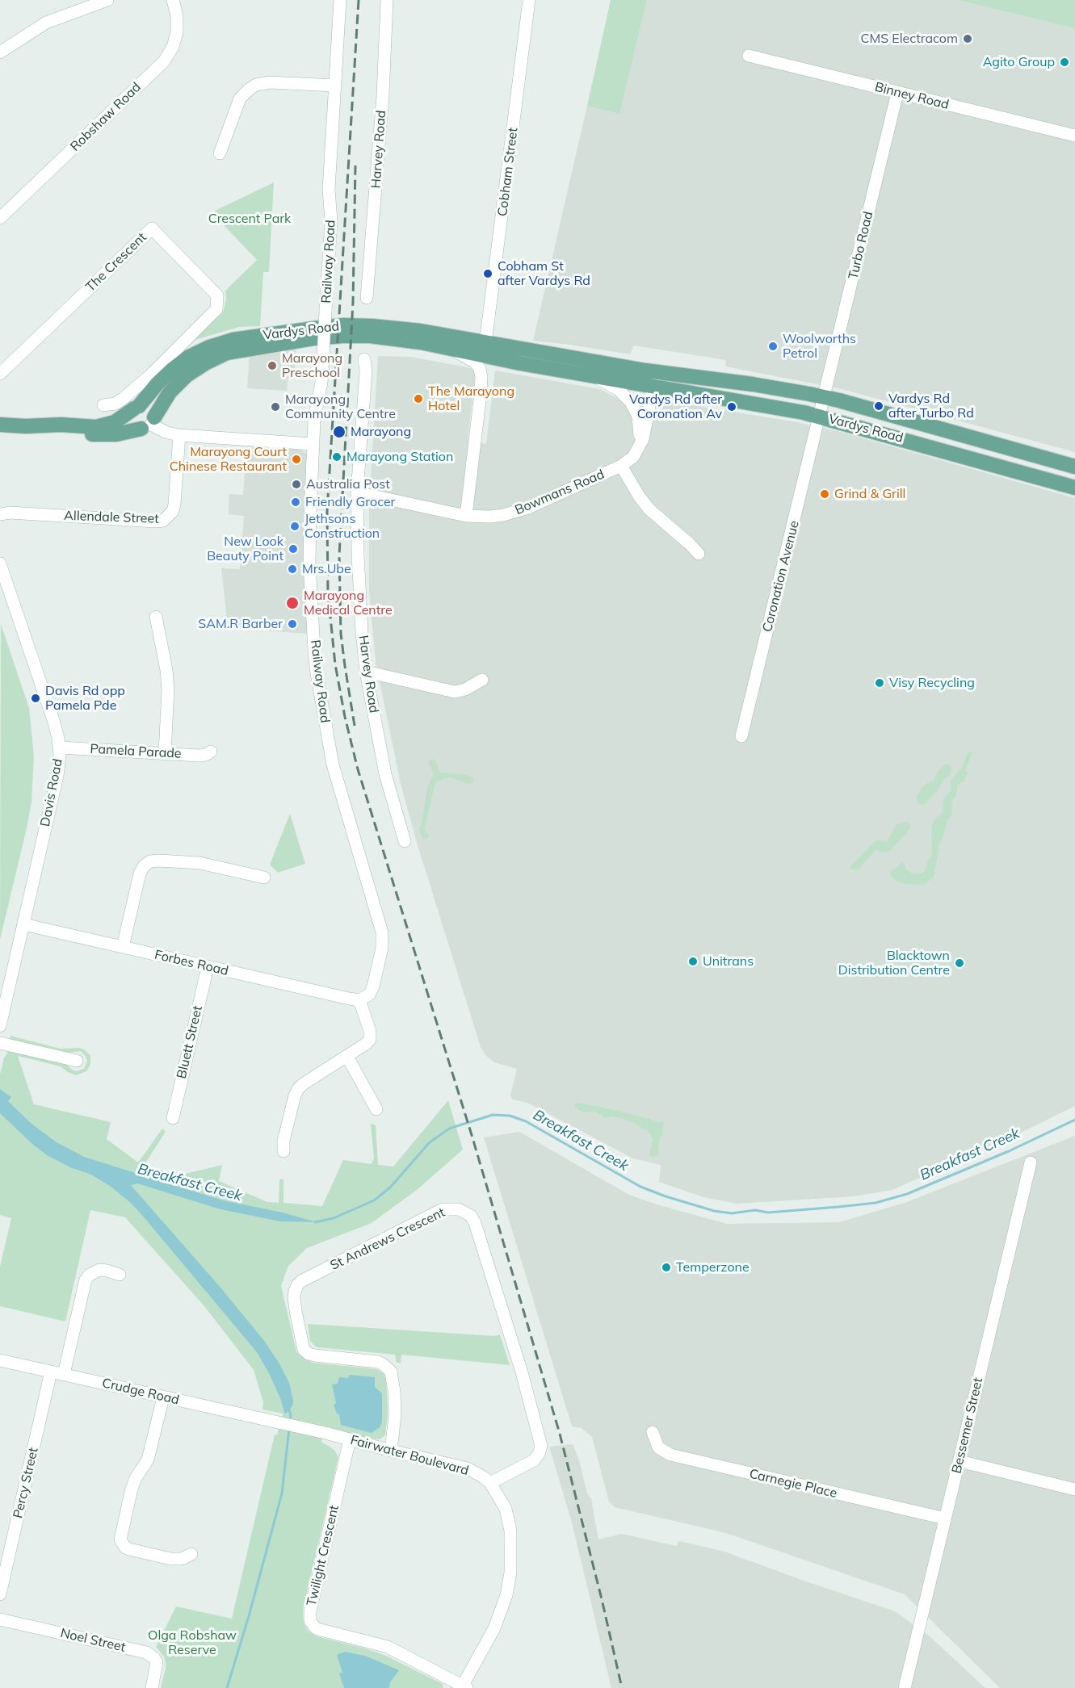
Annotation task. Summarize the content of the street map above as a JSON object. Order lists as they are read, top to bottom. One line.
{"streets":{"main road":["Vardys Road"],"street":["Binney Road","Robshaw Road","Harvey Road","Cobham Street","Turbo Road","Railway Road","The Crescent","Bowmans Road","Allendale Street","Coronation Avenue","Pamela Parade","Davis Road","Forbes Road","Bluett Street","St Andrews Crescent","Crudge Road","Bessemer Street","Fairwater Boulevard","Percy Street","Carnegie Place","Twilight Crescent","Noel Street"]},"crossings":[["Binney Road","Turbo Road"],["Harvey Road","Bowmans Road"],["Cobham Street","Vardys Road"],["Turbo Road","Vardys Road"],["Turbo Road","Coronation Avenue"],["Railway Road","Forbes Road"],["Vardys Road","Bowmans Road"],["Vardys Road","Coronation Avenue"],["Pamela Parade","Davis Road"],["Davis Road","Forbes Road"],["Forbes Road","Bluett Street"],["St Andrews Crescent","Fairwater Boulevard"],["Crudge Road","Fairwater Boulevard"],["Crudge Road","Percy Street"],["Bessemer Street","Carnegie Place"],["Fairwater Boulevard","Twilight Crescent"]],"water":["Breakfast Creek"],"parks":["Crescent Park","Olga Robshaw Reserve"],"places":["CMS Electracom","Agito Group","Cobham St after Vardys Rd","Woolworths Petrol","Marayong Preschool","The Marayong Hotel","Vardys Rd after Turbo Rd","Marayong Community Centre","Vardys Rd after Coronation Av","Marayong","Marayong Station","Marayong Court Chinese Restaurant","Australia Post","Grind & Grill","Friendly Grocer","Jethsons Construction","New Look Beauty Point","Mrs.Ube","Marayong Medical Centre","SAM.R Barber","Visy Recycling","Davis Rd opp Pamela Pde","Unitrans","Blacktown Distribution Centre","Temperzone"]}
